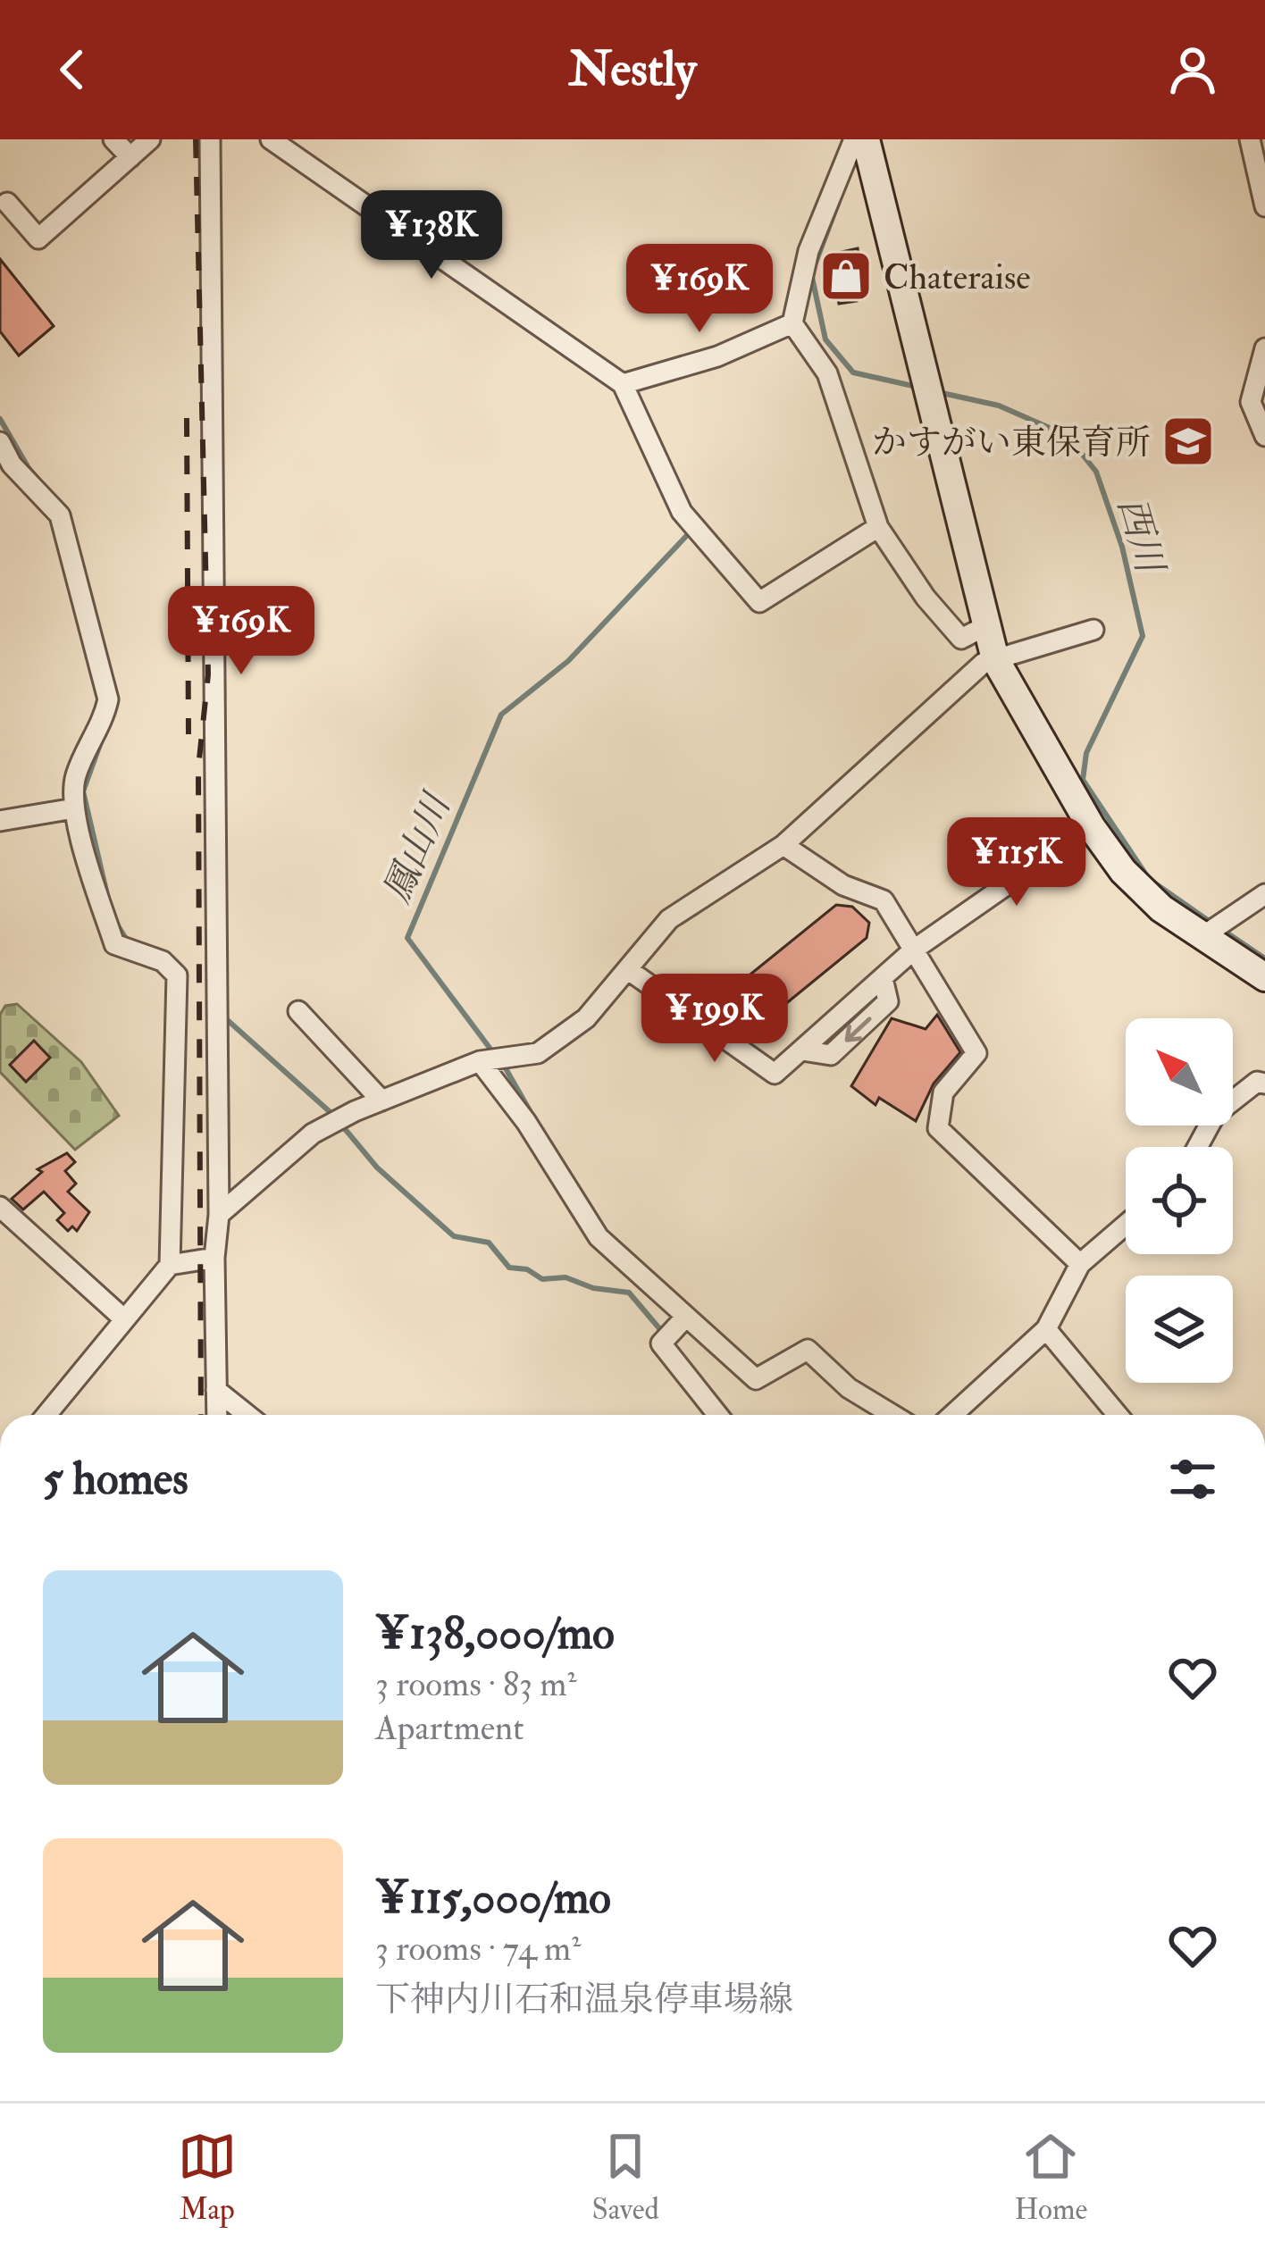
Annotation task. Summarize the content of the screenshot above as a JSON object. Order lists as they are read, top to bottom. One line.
{"water":["西川","鳳山川"],"places":{"shop":["Chateraise"],"school or university":["かすがい東保育所"]},"north":"top left","page":{"header":"Nestly","price":["¥138K","¥169K","¥169K","¥115K","¥199K"],"heading":"5 homes","list":[{"name":"¥138,000/mo","note":"3 rooms · 83 m² · Apartment"},{"name":"¥115,000/mo","note":"3 rooms · 74 m² · 下神内川石和温泉停車場線"}],"tabs":["Map","Saved","Home"]}}
